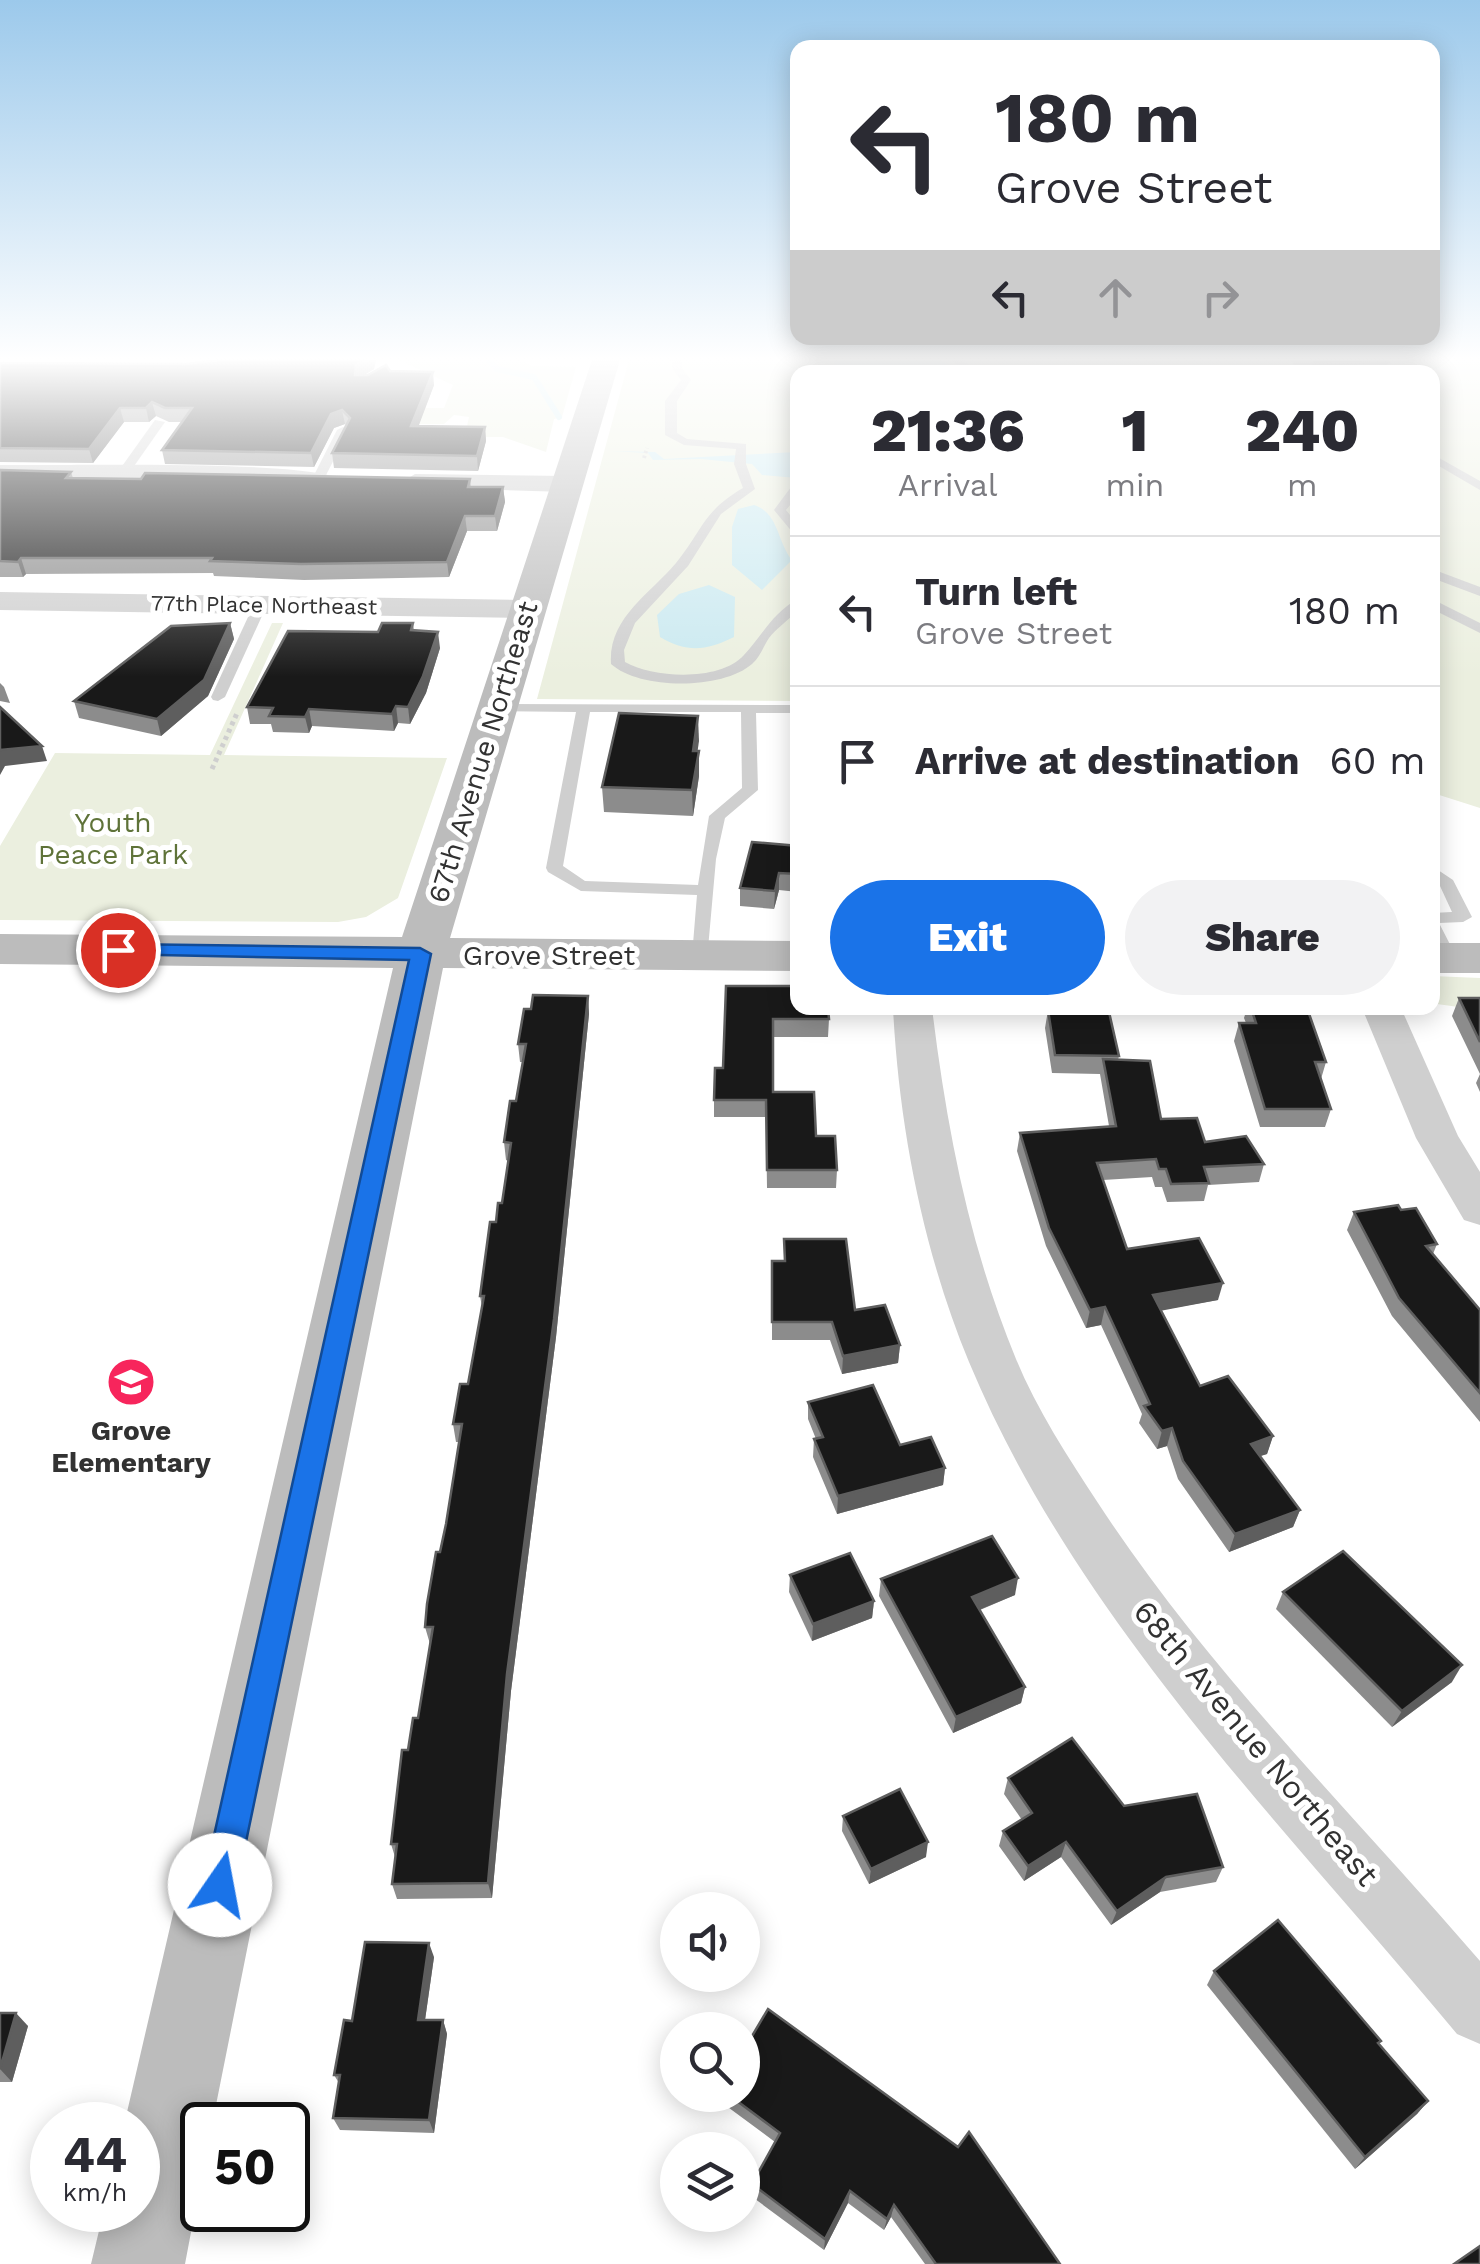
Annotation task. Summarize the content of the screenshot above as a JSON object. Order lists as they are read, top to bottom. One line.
{"streets":{"main road":["67th Avenue Northeast","Grove Street"],"street":["77th Place Northeast","68th Avenue Northeast"]},"crossings":[["77th Place Northeast","67th Avenue Northeast"],["67th Avenue Northeast","Grove Street"]],"parks":["Youth Peace Park"],"places":{"school or university":["Grove Elementary"]},"page":{"turn":["180 m","Grove Street"],"eta":["21:36","Arrival","1","min","240","m"],"list":[{"name":"Turn left","note":"Grove Street","value":"180 m"},{"name":"Arrive at destination","value":"60 m"}],"buttons":["Exit","Share"],"speed":"44 km/h","limit":"50"}}
